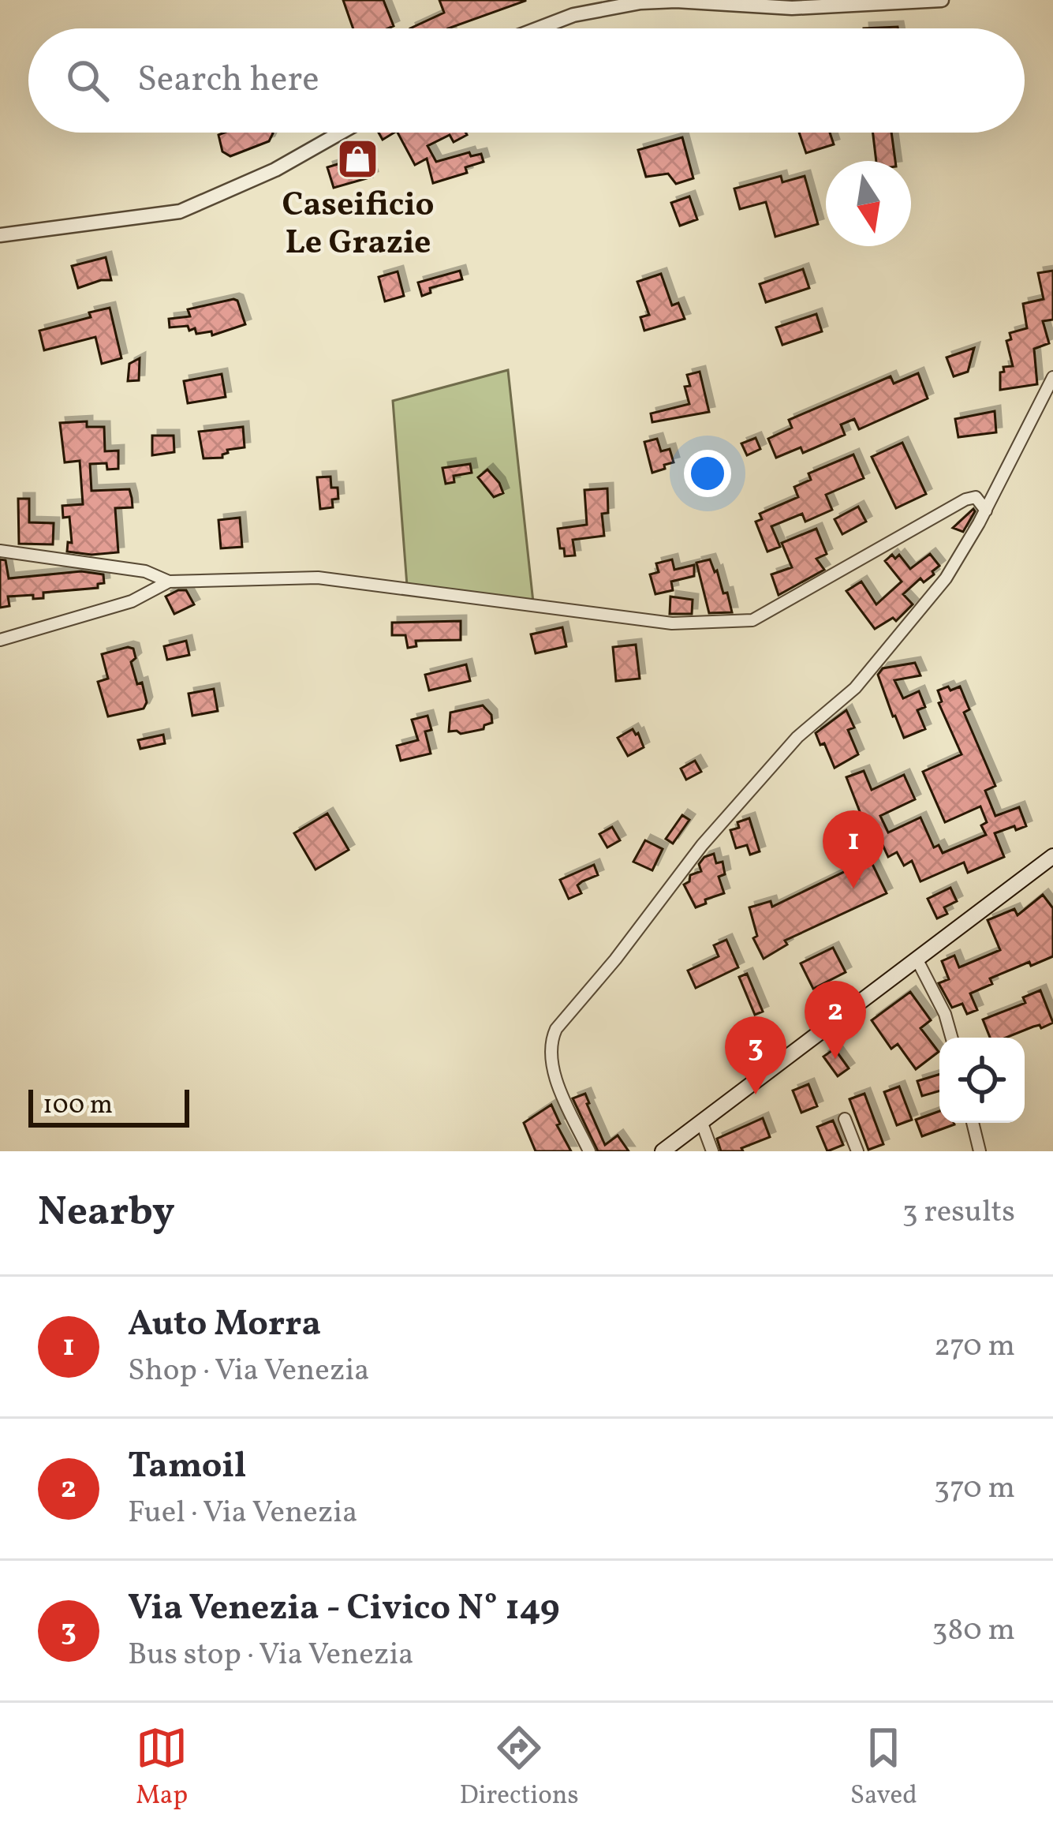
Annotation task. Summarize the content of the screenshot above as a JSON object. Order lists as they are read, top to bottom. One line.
{"places":{"shop":["Caseificio Le Grazie"]},"scale_bar":"100 m","north":"bottom","page":{"search":"Search here","pins":["1","2","3"],"scale":"100 m","heading":["Nearby","3 results"],"list":[{"mark":"1","name":"Auto Morra","note":"Shop · Via Venezia","value":"270 m"},{"mark":"2","name":"Tamoil","note":"Fuel · Via Venezia","value":"370 m"},{"mark":"3","name":"Via Venezia - Civico N° 149","note":"Bus stop · Via Venezia","value":"380 m"}],"nav":["Map","Directions","Saved"]}}
